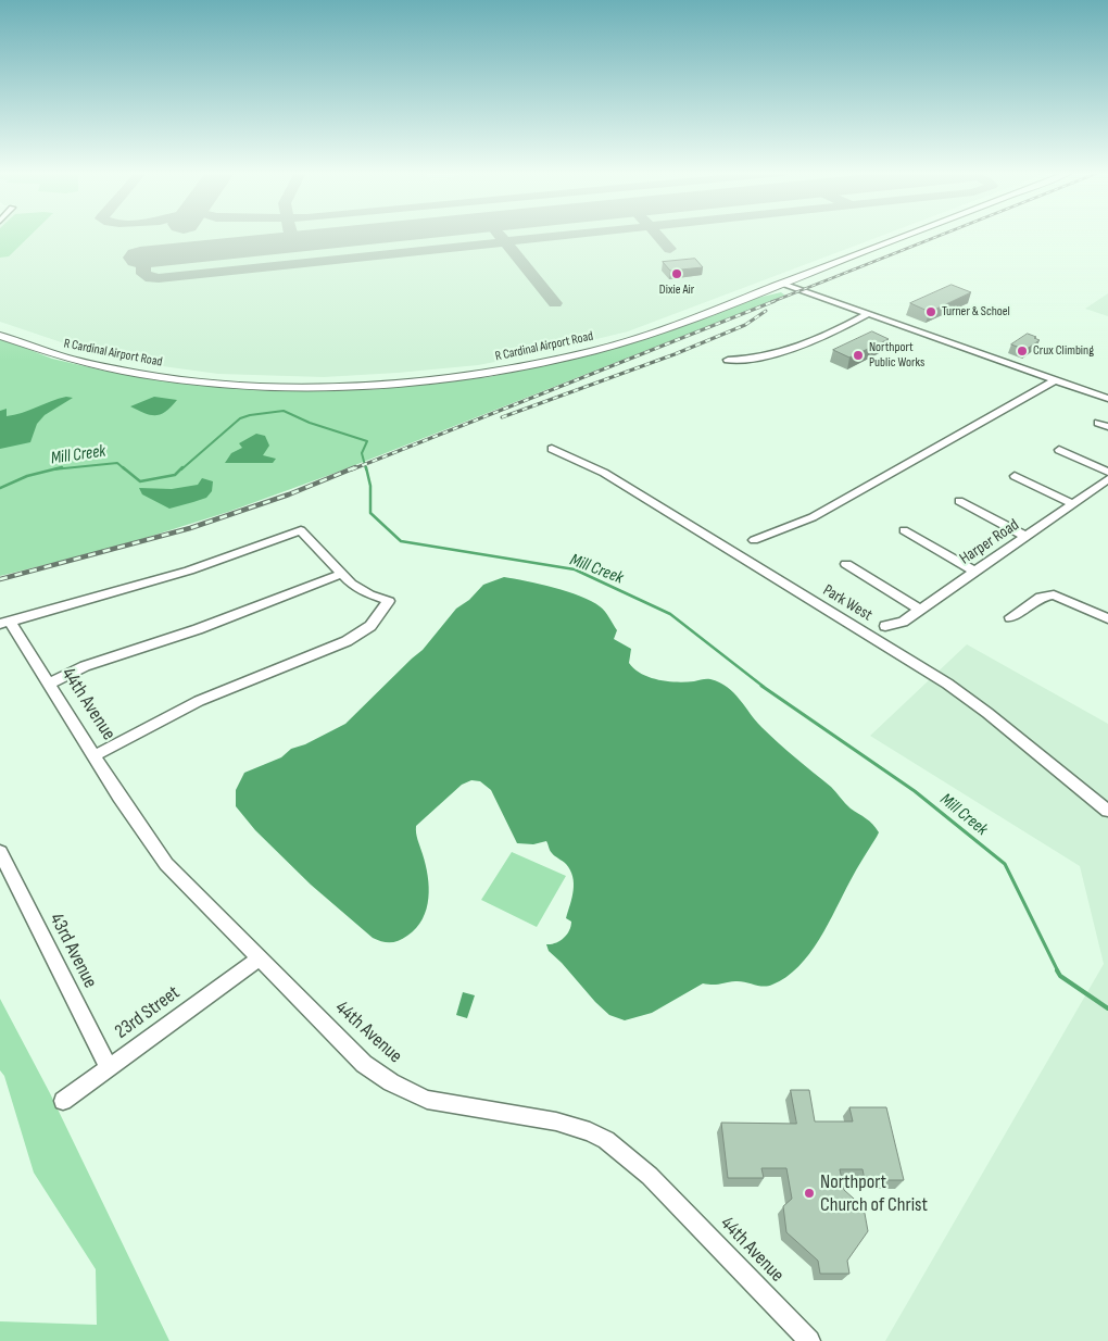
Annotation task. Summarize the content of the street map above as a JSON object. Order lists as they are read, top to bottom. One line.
{"streets":{"main road":["R Cardinal Airport Road"],"street":["Harper Road","Park West","44th Avenue","43rd Avenue","23rd Street"]},"crossings":[["44th Avenue","23rd Street"],["43rd Avenue","23rd Street"]],"water":["Mill Creek"],"places":["Dixie Air","Turner & Schoel","Crux Climbing","Northport Public Works","Northport Church of Christ"]}
